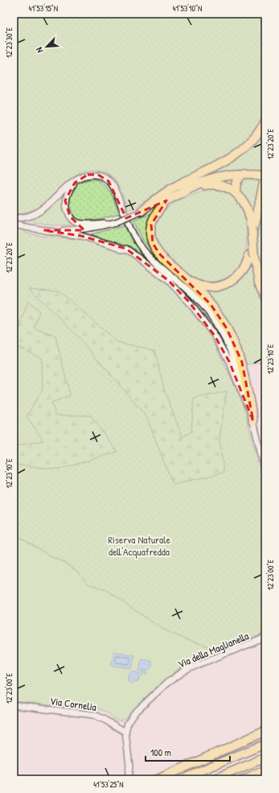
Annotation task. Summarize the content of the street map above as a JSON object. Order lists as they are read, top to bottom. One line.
{"streets":{"street":["Via della Maglianella","Via Cornelia"]},"crossings":[["Via della Maglianella","Via Cornelia"]],"parks":["Riserva Naturale dell'Acquafredda"],"scale_bar":"100 m","north":"bottom left","coordinates":["41°53'15\"N","41°53'10\"N","12°23'30\"E","12°23'20\"E","12°23'10\"E","12°23'00\"E","41°53'25\"N"]}
